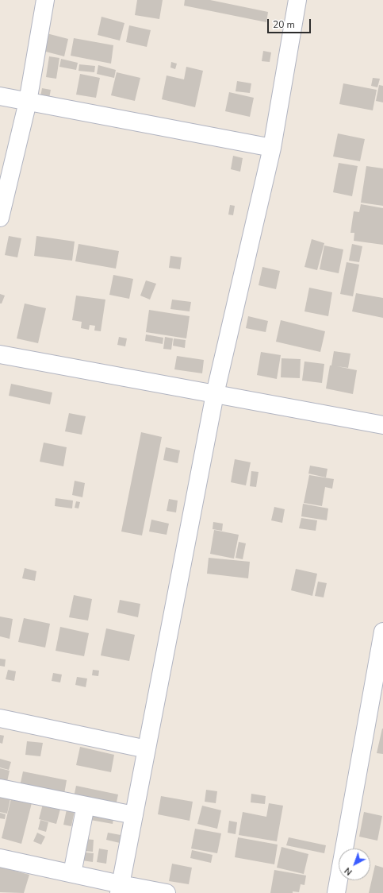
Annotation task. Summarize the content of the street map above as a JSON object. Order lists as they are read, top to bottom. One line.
{"scale_bar":"20 m","north":"bottom left"}
